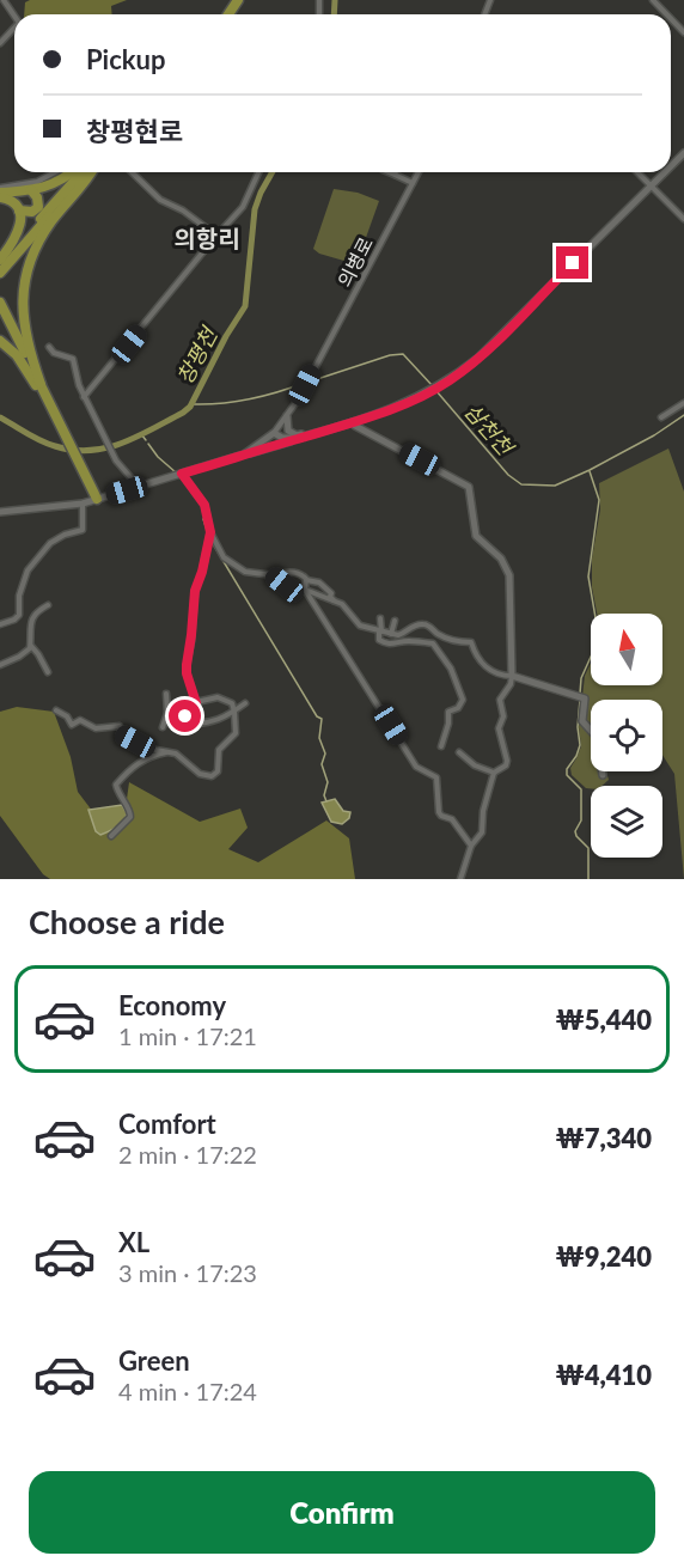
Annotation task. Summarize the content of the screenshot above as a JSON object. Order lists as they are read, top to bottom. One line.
{"streets":{"street":["의병로"]},"districts":["의항리"],"water":["창평천","삼천천"],"north":"top","page":{"banner":["Pickup","창평현로"],"heading":"Choose a ride","list":[{"name":"Economy","note":"1 min · 17:21","value":"₩5,440"},{"name":"Comfort","note":"2 min · 17:22","value":"₩7,340"},{"name":"XL","note":"3 min · 17:23","value":"₩9,240"},{"name":"Green","note":"4 min · 17:24","value":"₩4,410"}],"buttons":"Confirm"}}
